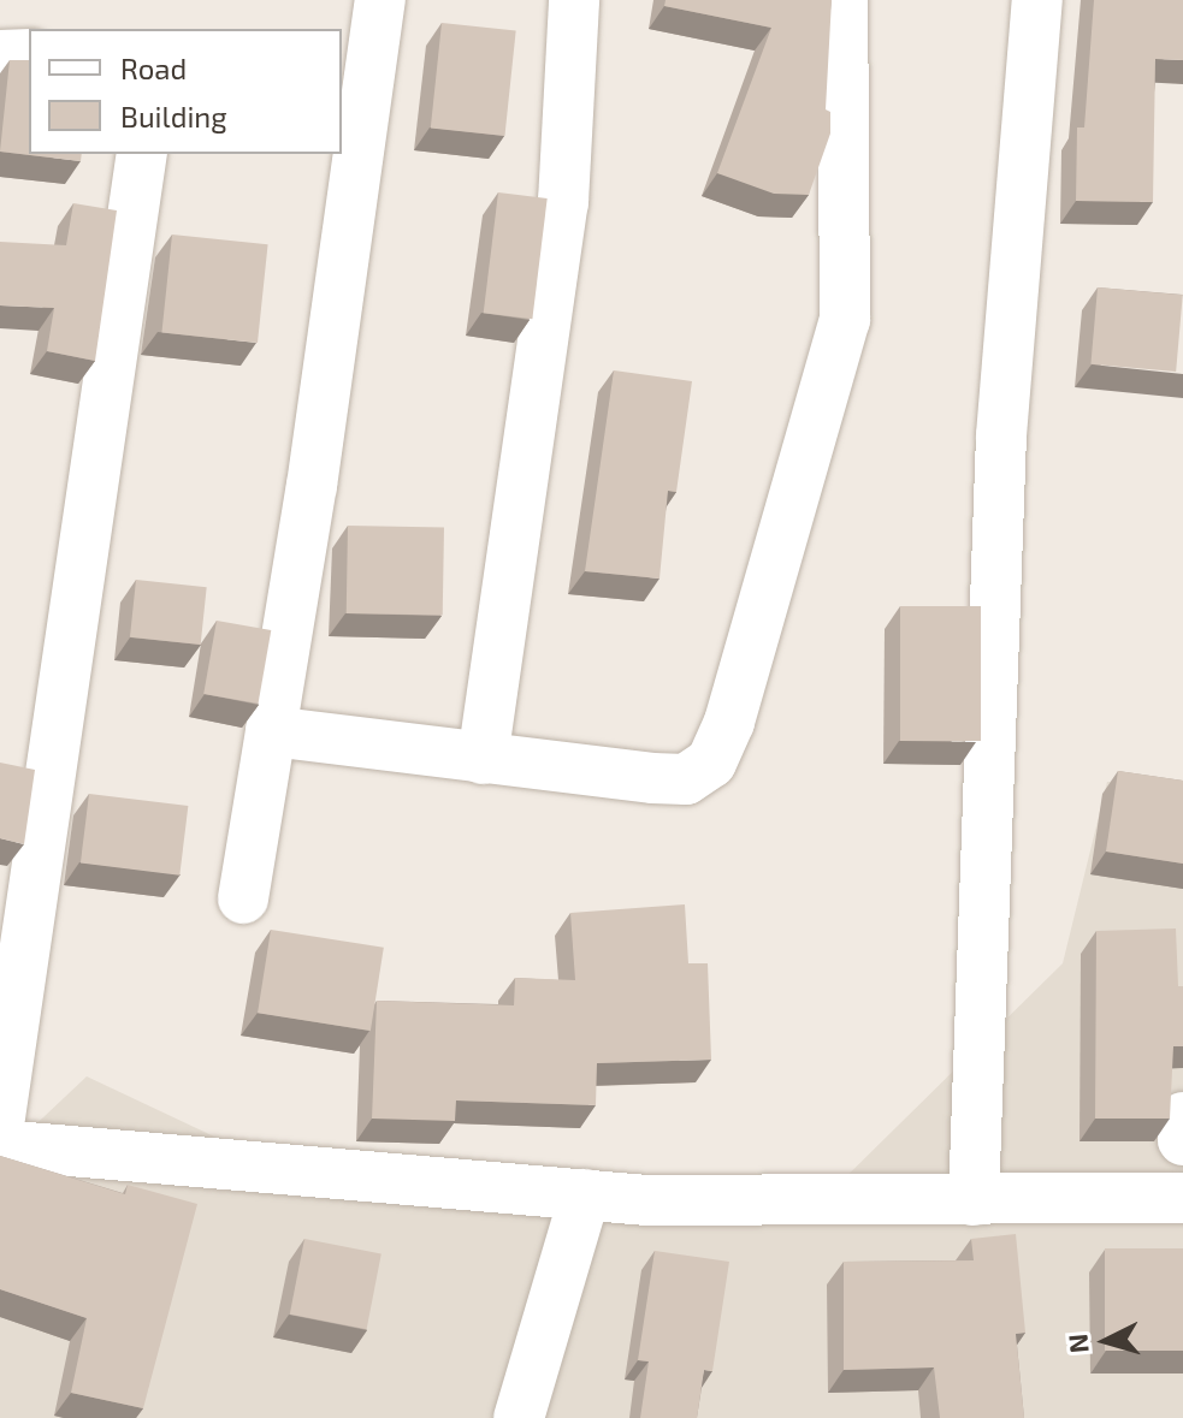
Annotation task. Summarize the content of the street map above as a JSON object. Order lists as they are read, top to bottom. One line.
{"legend":["Road","Building"],"north":"left"}
